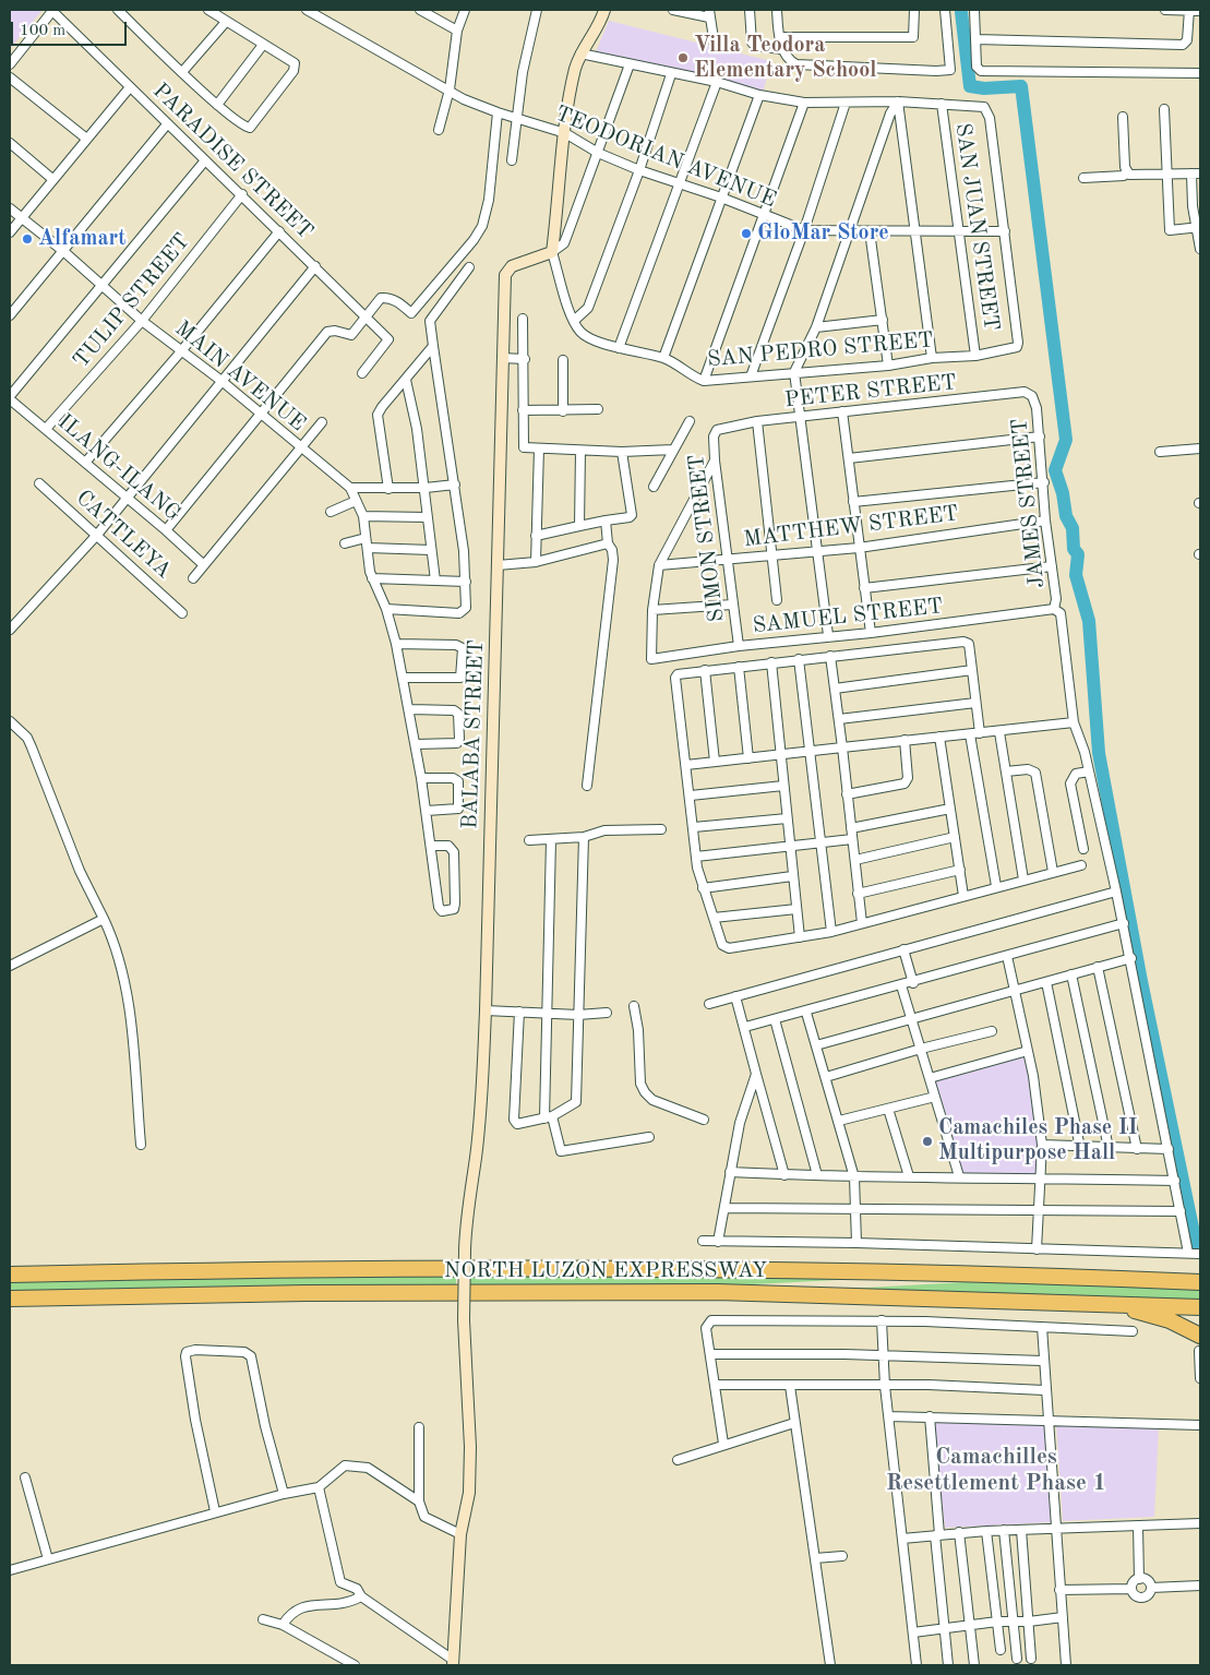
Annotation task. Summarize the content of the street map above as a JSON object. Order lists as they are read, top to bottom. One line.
{"streets":{"highway":["NORTH LUZON EXPRESSWAY"],"street":["TEODORIAN AVENUE","PARADISE STREET","SAN JUAN STREET","TULIP STREET","SAN PEDRO STREET","MAIN AVENUE","PETER STREET","ILANG-ILANG","JAMES STREET","MATTHEW STREET","CATTLEYA","SIMON STREET","SAMUEL STREET","BALABA STREET"]},"crossings":[["TEODORIAN AVENUE","SAN JUAN STREET"],["TEODORIAN AVENUE","SAN PEDRO STREET"],["PARADISE STREET","TULIP STREET"],["SAN JUAN STREET","SAN PEDRO STREET"],["TULIP STREET","MAIN AVENUE"],["TULIP STREET","ILANG-ILANG"],["PETER STREET","JAMES STREET"],["PETER STREET","SIMON STREET"],["JAMES STREET","MATTHEW STREET"],["JAMES STREET","SAMUEL STREET"],["MATTHEW STREET","SIMON STREET"],["SIMON STREET","SAMUEL STREET"]],"districts":["Camachilles Resettlement Phase 1"],"places":["Villa Teodora Elementary School","GloMar Store","Alfamart","Camachiles Phase II Multipurpose Hall"],"scale_bar":"100 m"}
